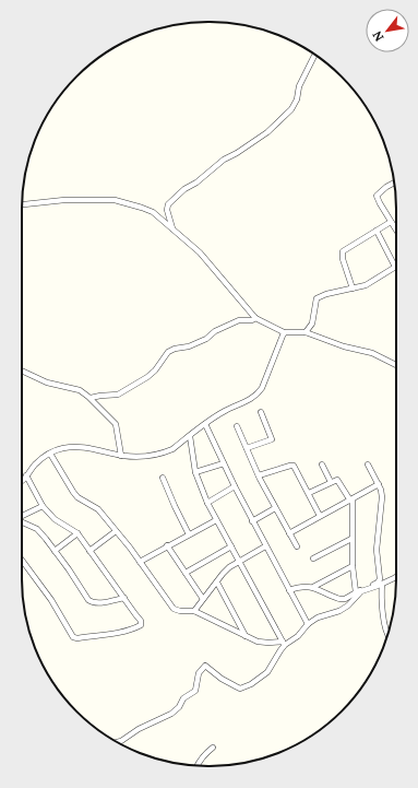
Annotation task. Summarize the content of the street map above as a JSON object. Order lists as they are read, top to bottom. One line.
{"north":"bottom left"}
